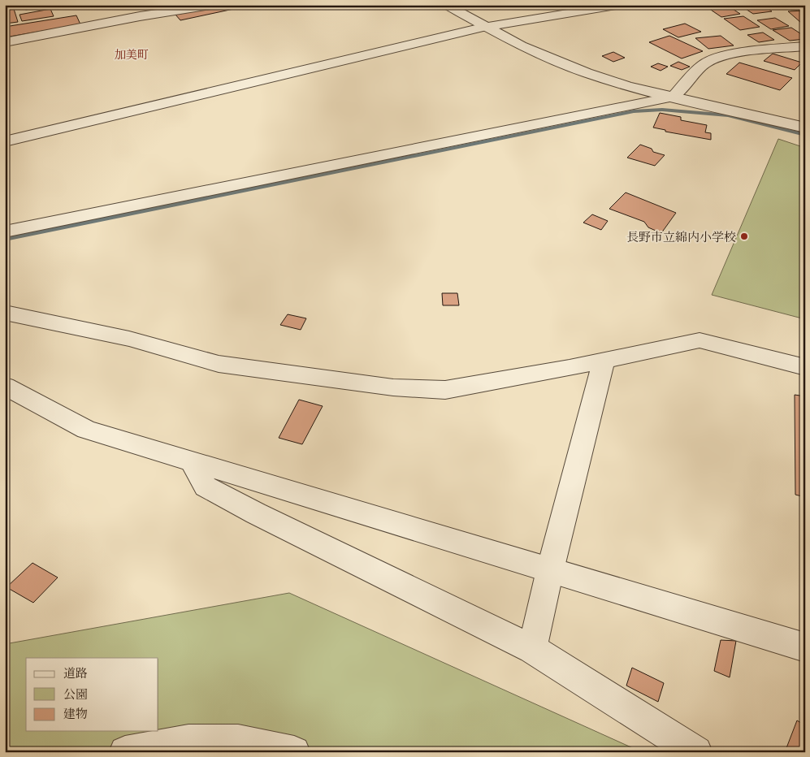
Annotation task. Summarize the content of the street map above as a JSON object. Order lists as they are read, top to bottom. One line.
{"districts":["加美町"],"places":["長野市立綿内小学校"],"legend":["道路","公園","建物"]}
